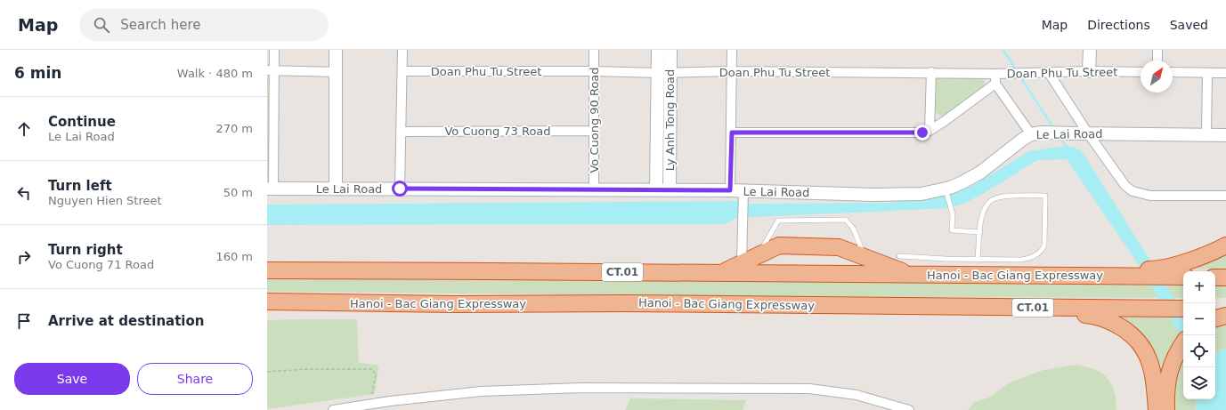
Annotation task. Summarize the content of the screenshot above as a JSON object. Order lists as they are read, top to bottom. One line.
{"streets":{"highway":["CT.01","Hanoi - Bac Giang Expressway"],"street":["Doan Phu Tu Street","Vo Cuong 90 Road","Ly Anh Tong Road","Vo Cuong 73 Road","Le Lai Road"]},"crossings":[["Doan Phu Tu Street","Vo Cuong 90 Road"],["Doan Phu Tu Street","Ly Anh Tong Road"],["Vo Cuong 90 Road","Vo Cuong 73 Road"],["Vo Cuong 90 Road","Le Lai Road"],["Ly Anh Tong Road","Le Lai Road"]],"north":"top right","page":{"header":"Map","search":"Search here","nav":["Map","Directions","Saved"],"heading":["6 min","Walk · 480 m"],"list":[["Continue","Le Lai Road","270 m"],["Turn left","Nguyen Hien Street","50 m"],["Turn right","Vo Cuong 71 Road","160 m"],"Arrive at destination"],"map_buttons":["+","−"],"buttons":["Save","Share"]}}
